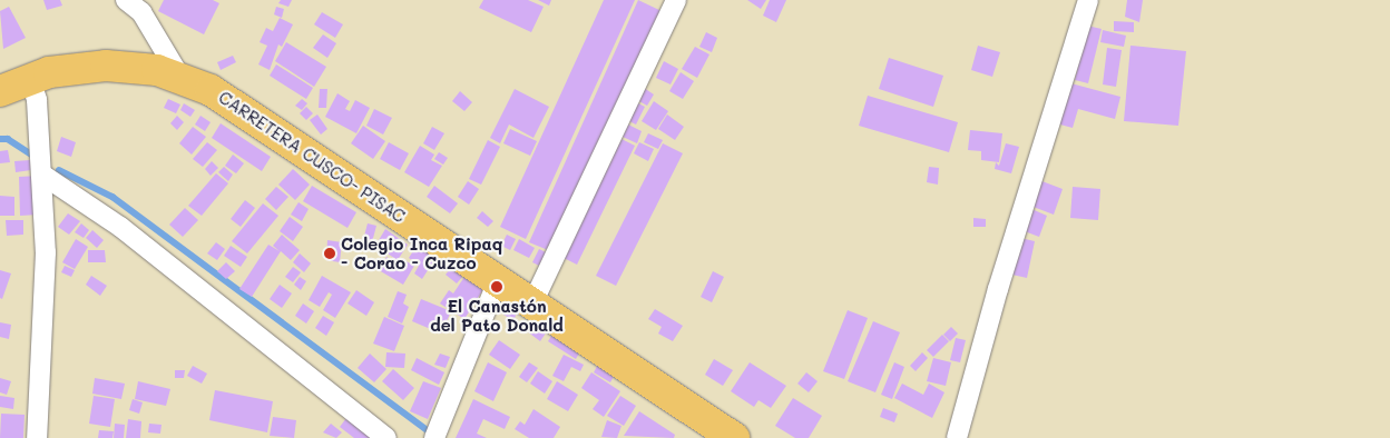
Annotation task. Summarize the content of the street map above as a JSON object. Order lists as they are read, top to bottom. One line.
{"streets":{"highway":["CARRETERA CUSCO- PISAC"]},"places":["Colegio Inca Ripaq - Corao - Cuzco","El Canastón del Pato Donald"]}
